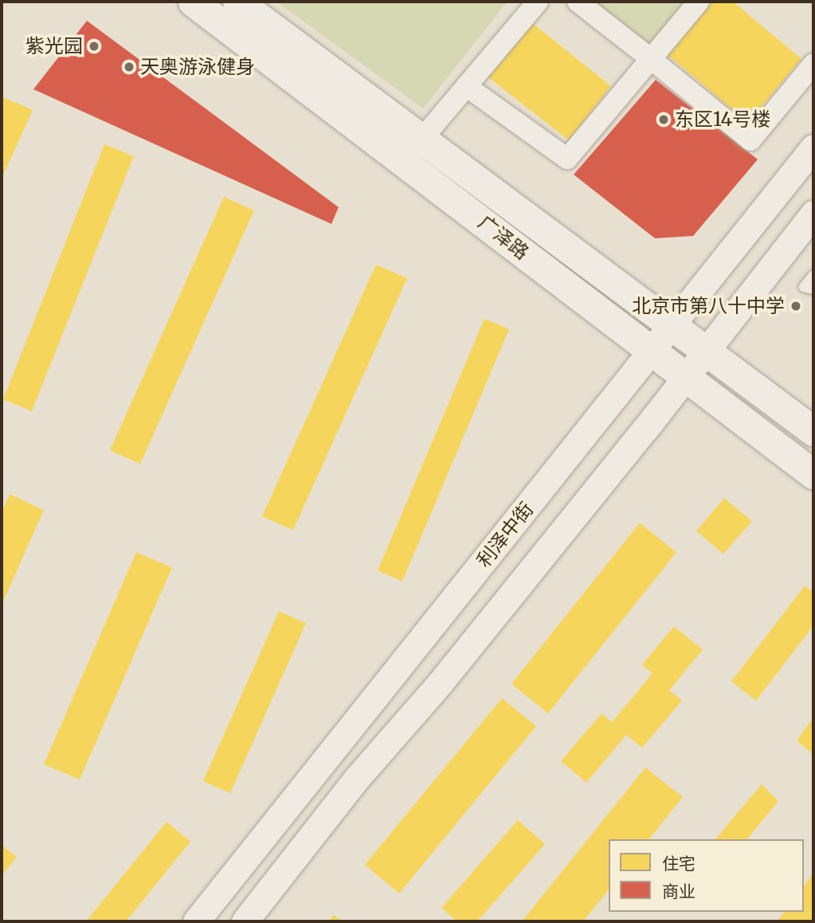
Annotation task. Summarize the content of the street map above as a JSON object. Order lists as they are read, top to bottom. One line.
{"streets":{"main road":["广泽路"],"street":["利泽中街"]},"crossings":[["广泽路","利泽中街"]],"places":["紫光园","天奥游泳健身","东区14号楼","北京市第八十中学"],"legend":["住宅","商业"]}
